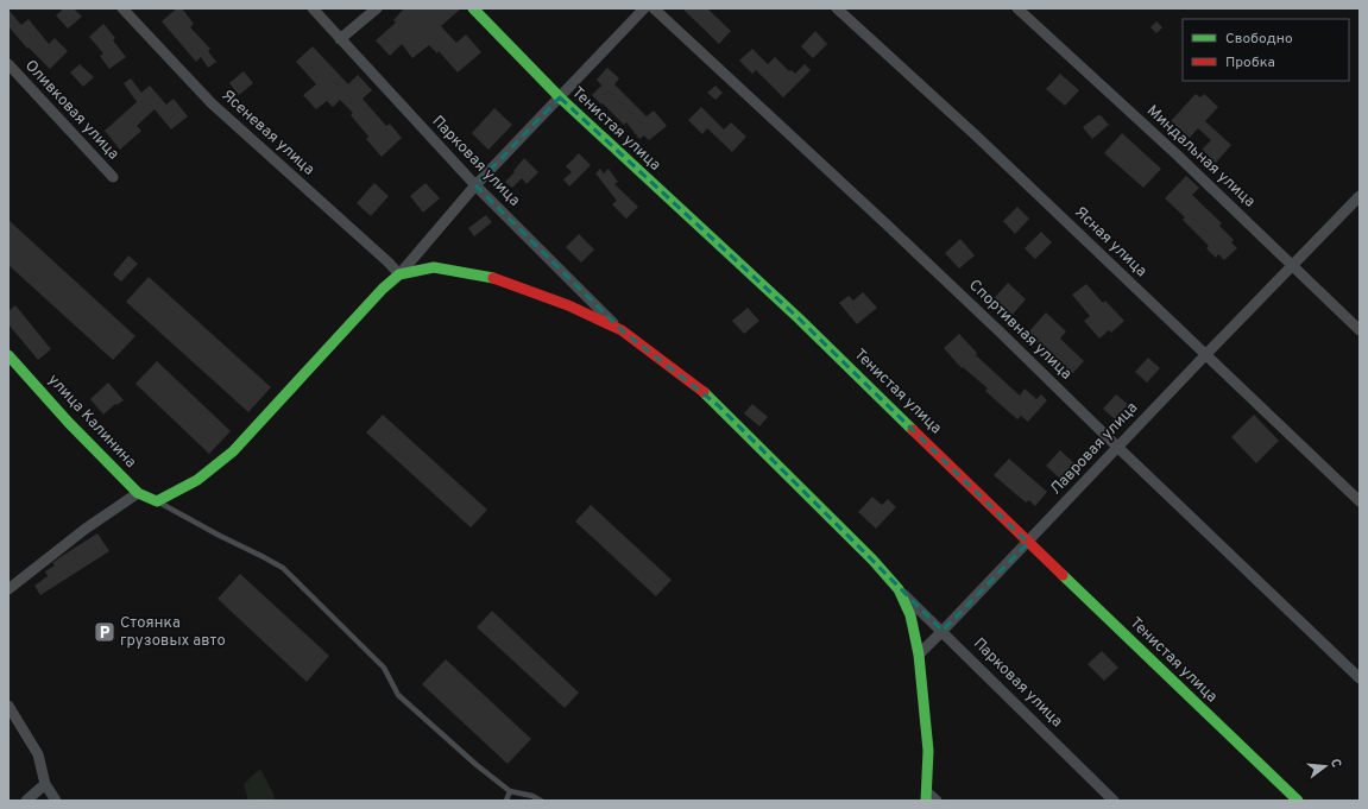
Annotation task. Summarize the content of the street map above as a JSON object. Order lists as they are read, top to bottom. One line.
{"streets":{"street":["Оливковая улица","Тенистая улица","Ясеневая улица","Миндальная улица","Парковая улица","Ясная улица","Спортивная улица","улица Калинина","Лавровая улица"]},"crossings":[["Тенистая улица","Лавровая улица"],["Миндальная улица","Лавровая улица"],["Парковая улица","Лавровая улица"],["Ясная улица","Лавровая улица"],["Спортивная улица","Лавровая улица"]],"places":{"parking":["Стоянка грузовых авто"]},"legend":["Свободно","Пробка"],"north":"right"}
